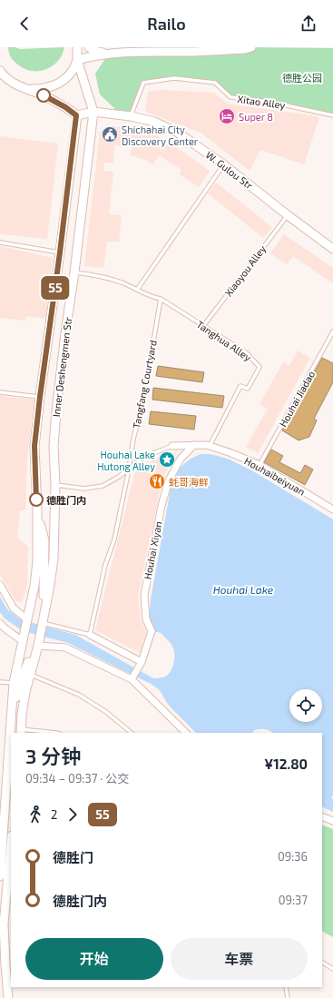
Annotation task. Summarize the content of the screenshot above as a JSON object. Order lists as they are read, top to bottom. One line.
{"streets":{"main road":["W. Gulou Str","Inner Deshengmen Str"],"street":["Houhaibeiyuan","Houhai Xiyan"],"lane":["Xitao Alley","Xiaoyou Alley","Tanghua Alley","Tangfang Courtyard","Houhai Jiadao"]},"crossings":[["Xitao Alley","W. Gulou Str"],["W. Gulou Str","Xiaoyou Alley"],["W. Gulou Str","Inner Deshengmen Str"],["Xiaoyou Alley","Tanghua Alley"],["Tanghua Alley","Inner Deshengmen Str"],["Tanghua Alley","Tangfang Courtyard"],["Tanghua Alley","Houhaibeiyuan"],["Houhai Jiadao","Houhaibeiyuan"],["Houhaibeiyuan","Houhai Xiyan"]],"water":["Houhai Lake"],"parks":["德胜公园"],"places":{"hotel":["Super 8"],"public building":["Shichahai City Discovery Center"],"place":["Houhai Lake Hutong Alley"],"restaurant":["蚝哥海鲜"],"other":["德胜门内"]},"lines":["bus line 55"],"page":{"header":"Railo","on_map":"55","heading":["3 分钟","09:34 – 09:37 · 公交","¥12.80"],"legs":["2","55"],"list":[{"name":"德胜门","value":"09:36"},{"name":"德胜门内","value":"09:37"}],"buttons":["开始","车票"]}}
